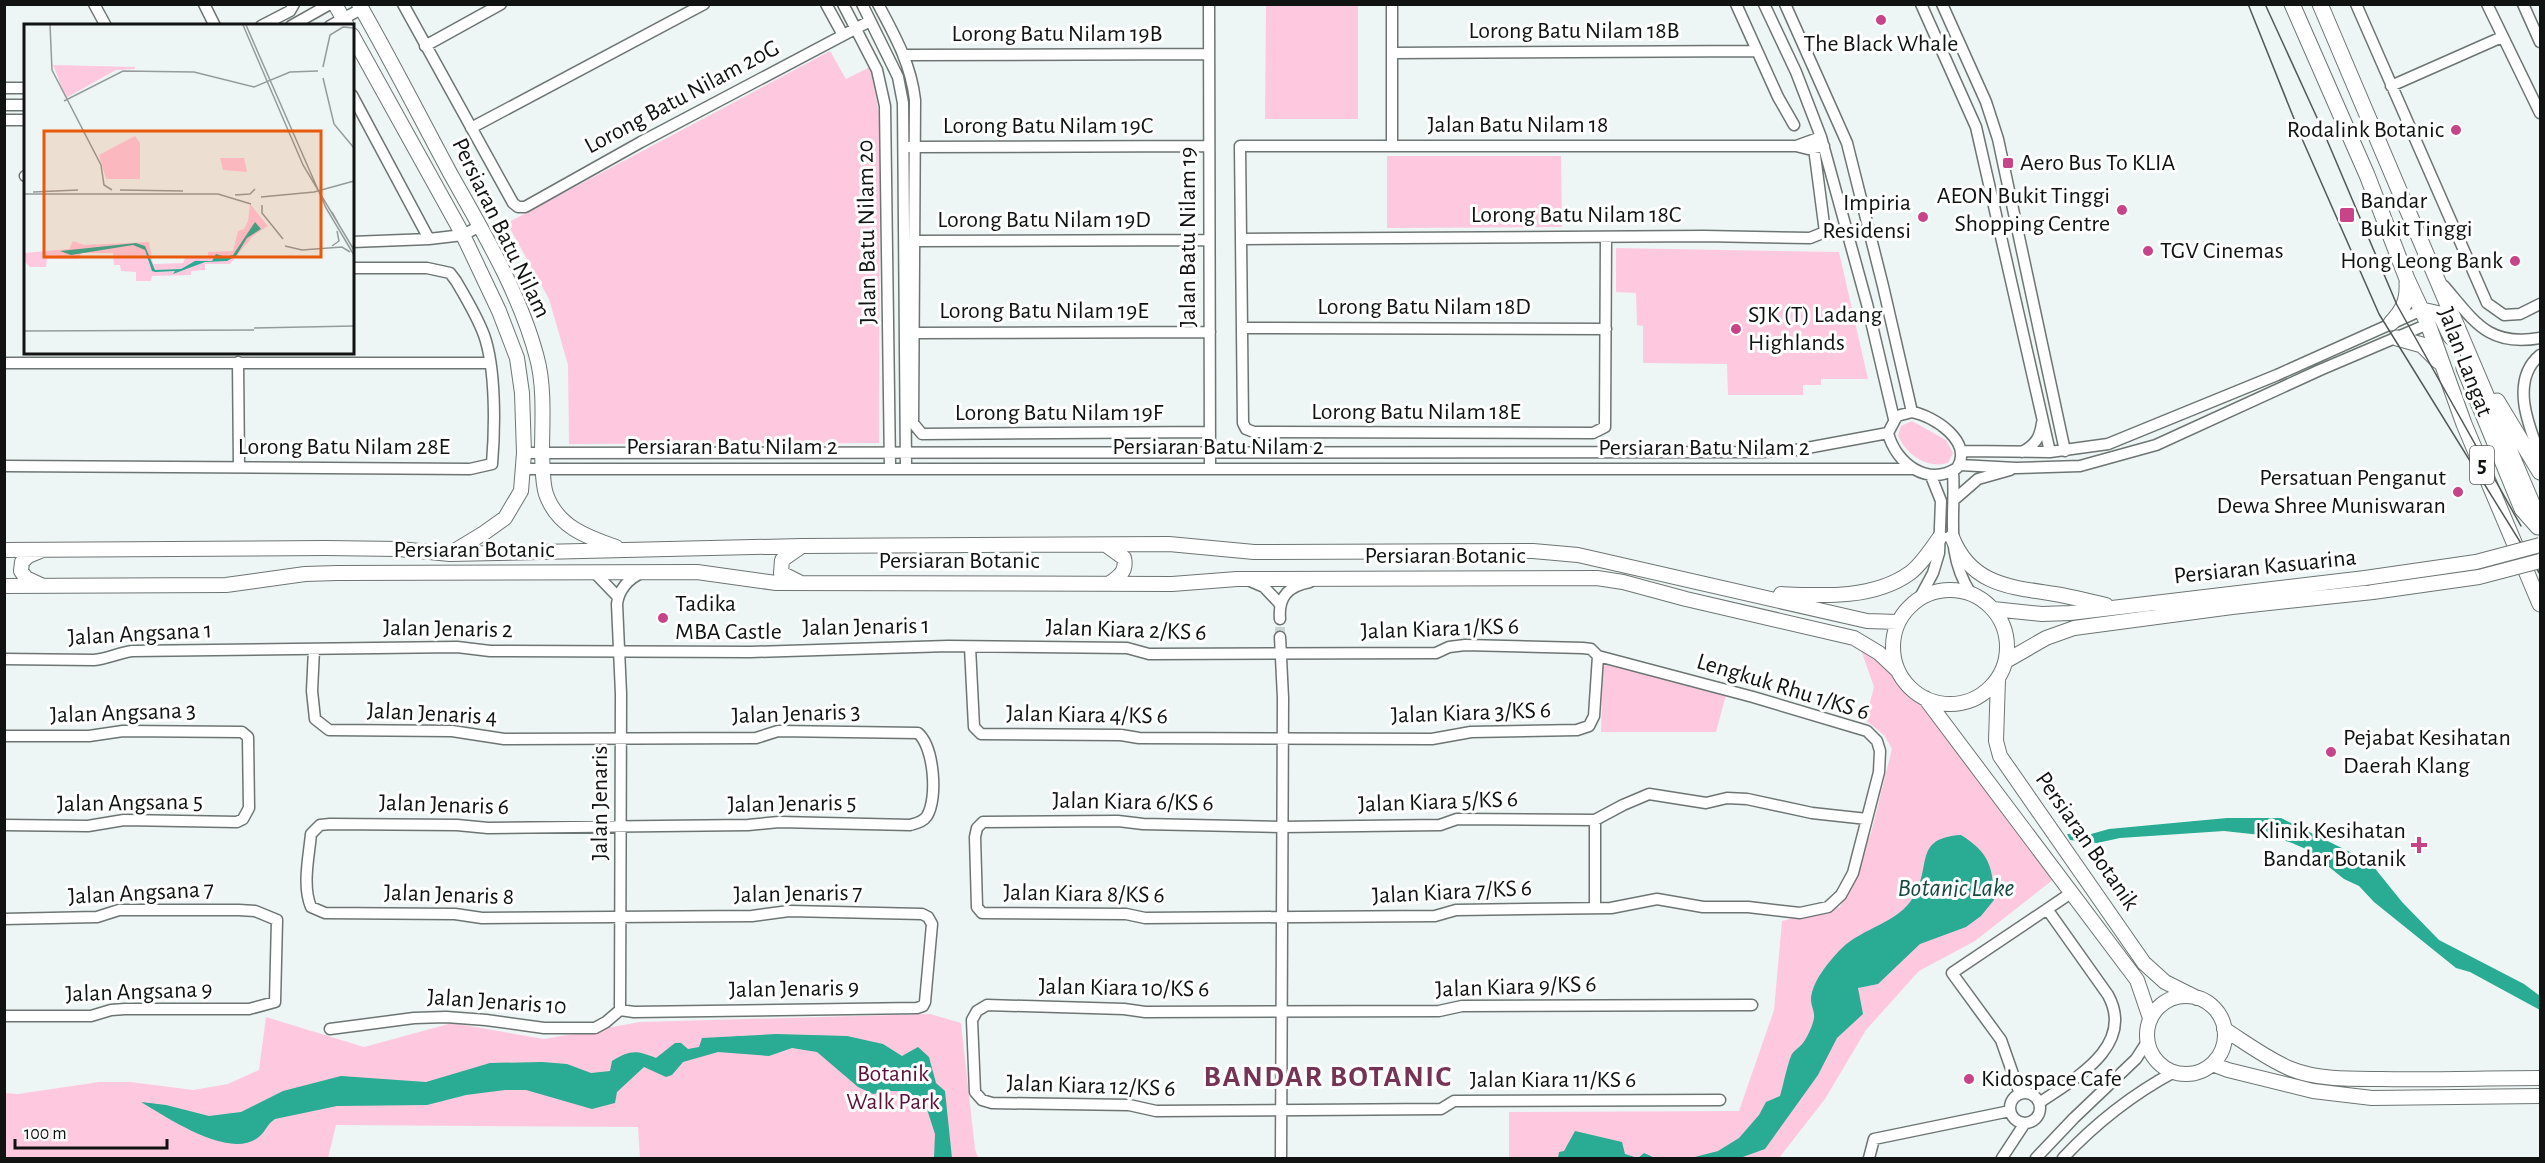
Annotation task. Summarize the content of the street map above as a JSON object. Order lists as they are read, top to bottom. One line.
{"streets":{"highway":["Jalan Langat","5"],"main road":["Persiaran Batu Nilam","Persiaran Botanic","Persiaran Kasuarina","Persiaran Botanik"],"street":["Lorong Batu Nilam 18B","Lorong Batu Nilam 19B","Lorong Batu Nilam 20G","Jalan Batu Nilam 18","Lorong Batu Nilam 19C","Lorong Batu Nilam 18C","Lorong Batu Nilam 19D","Jalan Batu Nilam 20","Jalan Batu Nilam 19","Lorong Batu Nilam 18D","Lorong Batu Nilam 19E","Lorong Batu Nilam 18E","Lorong Batu Nilam 19F","Lorong Batu Nilam 28E","Persiaran Batu Nilam 2","Jalan Jenaris 1","Jalan Jenaris 2","Jalan Kiara 1/KS 6","Jalan Kiara 2/KS 6","Jalan Angsana 1","Lengkuk Rhu 1/KS 6","Jalan Angsana 3","Jalan Kiara 3/KS 6","Jalan Jenaris 4","Jalan Jenaris 3","Jalan Kiara 4/KS 6","Jalan Kiara 6/KS 6","Jalan Kiara 5/KS 6","Jalan Angsana 5","Jalan Jenaris","Jalan Jenaris 5","Jalan Jenaris 6","Jalan Kiara 7/KS 6","Jalan Angsana 7","Jalan Jenaris 7","Jalan Kiara 8/KS 6","Jalan Jenaris 8","Jalan Kiara 9/KS 6","Jalan Kiara 10/KS 6","Jalan Jenaris 9","Jalan Angsana 9","Jalan Jenaris 10","Jalan Kiara 11/KS 6","Jalan Kiara 12/KS 6"]},"crossings":[["Lorong Batu Nilam 19B","Jalan Batu Nilam 19"],["Lorong Batu Nilam 20G","Jalan Batu Nilam 20"],["Jalan Batu Nilam 18","Lorong Batu Nilam 18C"],["Lorong Batu Nilam 19C","Jalan Batu Nilam 20"],["Lorong Batu Nilam 19C","Jalan Batu Nilam 19"],["Lorong Batu Nilam 19D","Jalan Batu Nilam 19"],["Persiaran Batu Nilam","Persiaran Batu Nilam 2"],["Persiaran Batu Nilam","Persiaran Botanic"],["Jalan Batu Nilam 20","Persiaran Batu Nilam 2"],["Jalan Batu Nilam 19","Lorong Batu Nilam 19E"],["Jalan Batu Nilam 19","Lorong Batu Nilam 19F"],["Jalan Batu Nilam 19","Persiaran Batu Nilam 2"],["Lorong Batu Nilam 18D","Lorong Batu Nilam 18E"],["Lorong Batu Nilam 19E","Lorong Batu Nilam 19F"],["Jalan Langat","5"],["Persiaran Botanic","Persiaran Kasuarina"],["Persiaran Botanic","Persiaran Botanik"],["Persiaran Kasuarina","Persiaran Botanik"],["Jalan Jenaris 1","Jalan Jenaris 2"],["Jalan Jenaris 1","Jalan Kiara 2/KS 6"],["Jalan Jenaris 1","Jalan Kiara 4/KS 6"],["Jalan Jenaris 1","Jalan Jenaris"],["Jalan Jenaris 2","Jalan Angsana 1"],["Jalan Jenaris 2","Jalan Jenaris 4"],["Jalan Jenaris 2","Jalan Jenaris"],["Jalan Kiara 1/KS 6","Jalan Kiara 2/KS 6"],["Jalan Kiara 1/KS 6","Lengkuk Rhu 1/KS 6"],["Jalan Kiara 1/KS 6","Jalan Kiara 3/KS 6"],["Jalan Kiara 2/KS 6","Jalan Kiara 4/KS 6"],["Lengkuk Rhu 1/KS 6","Jalan Kiara 3/KS 6"],["Lengkuk Rhu 1/KS 6","Jalan Kiara 7/KS 6"],["Jalan Angsana 3","Jalan Angsana 5"],["Jalan Kiara 3/KS 6","Jalan Kiara 4/KS 6"],["Jalan Jenaris 4","Jalan Jenaris 3"],["Jalan Jenaris 4","Jalan Jenaris"],["Jalan Jenaris 3","Jalan Jenaris"],["Jalan Jenaris 3","Jalan Jenaris 5"],["Jalan Kiara 6/KS 6","Jalan Kiara 5/KS 6"],["Jalan Kiara 6/KS 6","Jalan Kiara 8/KS 6"],["Jalan Jenaris","Jalan Jenaris 5"],["Jalan Jenaris","Jalan Jenaris 6"],["Jalan Jenaris","Jalan Jenaris 7"],["Jalan Jenaris","Jalan Jenaris 8"],["Jalan Jenaris","Jalan Jenaris 9"],["Jalan Jenaris","Jalan Jenaris 10"],["Jalan Jenaris 5","Jalan Jenaris 6"],["Jalan Jenaris 6","Jalan Jenaris 8"],["Jalan Kiara 7/KS 6","Jalan Kiara 8/KS 6"],["Jalan Angsana 7","Jalan Angsana 9"],["Jalan Jenaris 7","Jalan Jenaris 8"],["Jalan Jenaris 7","Jalan Jenaris 9"],["Jalan Kiara 9/KS 6","Jalan Kiara 10/KS 6"],["Jalan Kiara 10/KS 6","Jalan Kiara 12/KS 6"],["Jalan Jenaris 9","Jalan Jenaris 10"],["Jalan Kiara 11/KS 6","Jalan Kiara 12/KS 6"]],"districts":["BANDAR BOTANIC"],"water":["Botanic Lake"],"parks":["Botanik Walk Park"],"places":{"other":["The Black Whale","Rodalink Botanic","AEON Bukit Tinggi Shopping Centre","Impiria Residensi","TGV Cinemas","Hong Leong Bank","SJK (T) Ladang Highlands","Persatuan Penganut Dewa Shree Muniswaran","Tadika MBA Castle","Pejabat Kesihatan Daerah Klang","Kidospace Cafe"],"transit":["Aero Bus To KLIA","Bandar Bukit Tinggi"],"health":["Klinik Kesihatan Bandar Botanik"]},"scale_bar":"100 m"}
